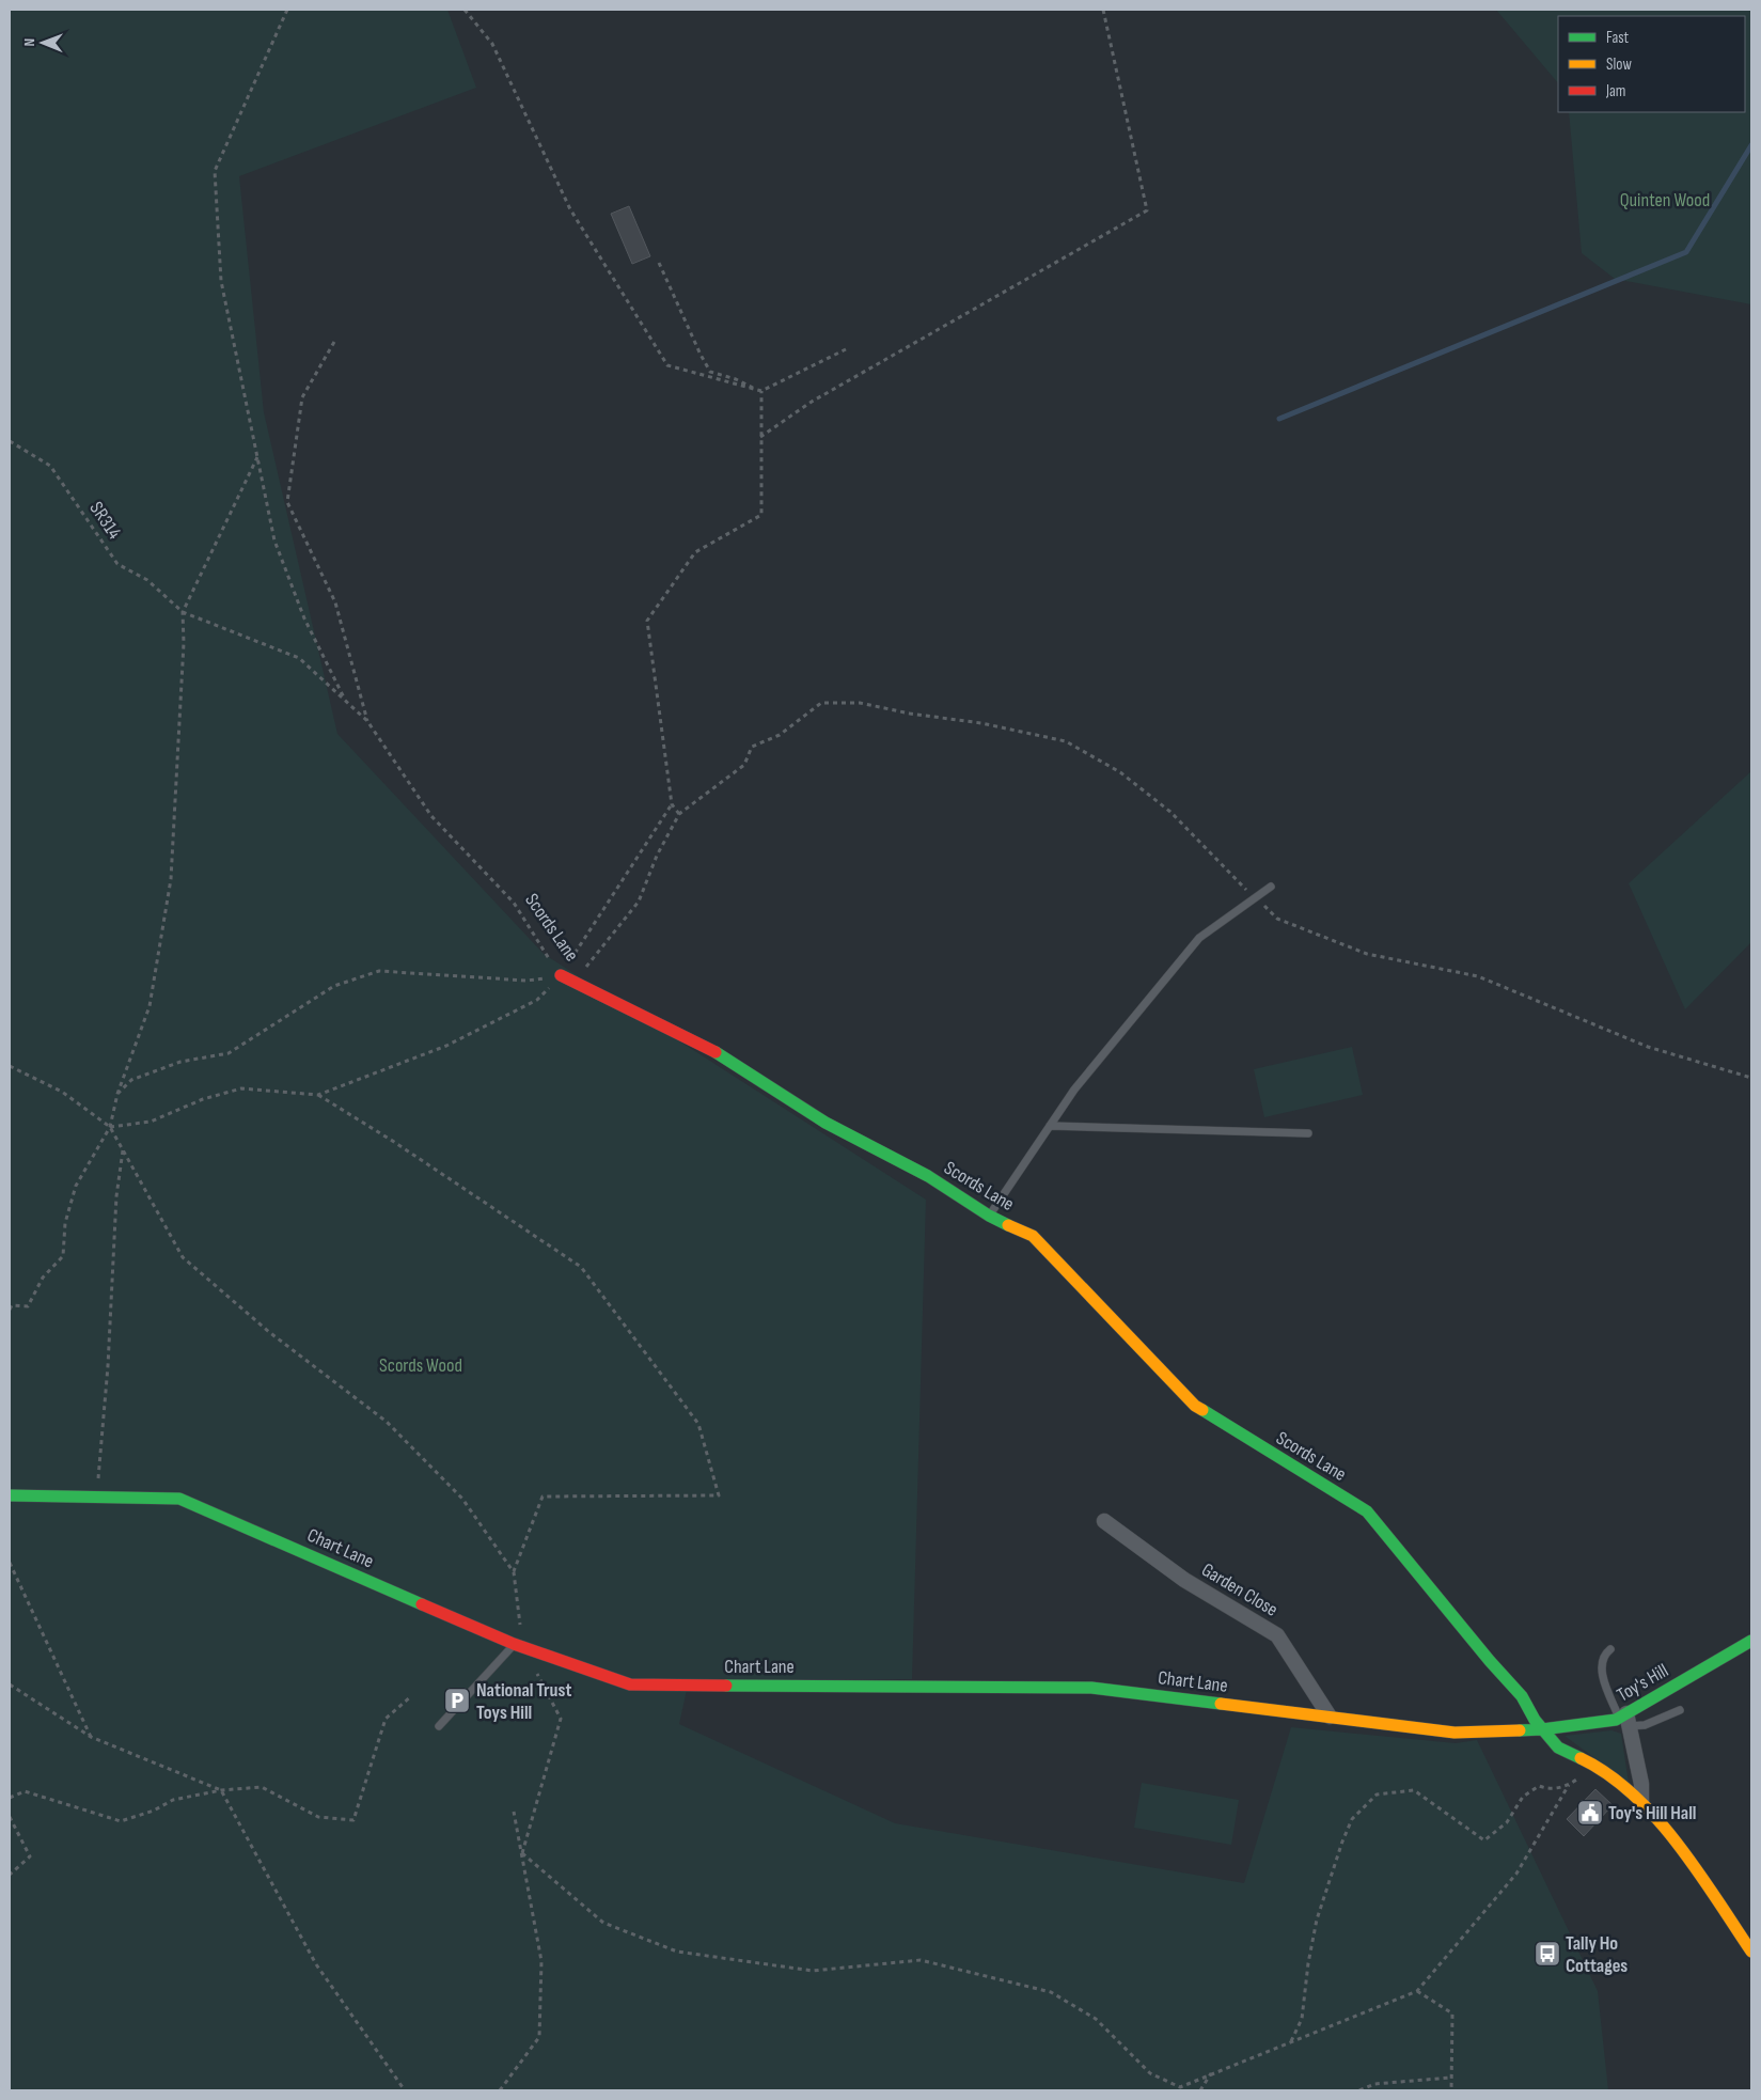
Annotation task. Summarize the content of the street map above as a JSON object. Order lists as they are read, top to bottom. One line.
{"streets":{"street":["Scords Lane","Chart Lane","Garden Close","Toy's Hill"],"path":["SR314"]},"crossings":[["Scords Lane","Chart Lane"],["Scords Lane","Toy's Hill"],["Chart Lane","Garden Close"],["Chart Lane","Toy's Hill"]],"parks":["Quinten Wood","Scords Wood"],"places":{"parking":["National Trust Toys Hill"],"public building":["Toy's Hill Hall"],"bus stop":["Tally Ho Cottages"]},"legend":["Fast","Slow","Jam"],"north":"left"}
